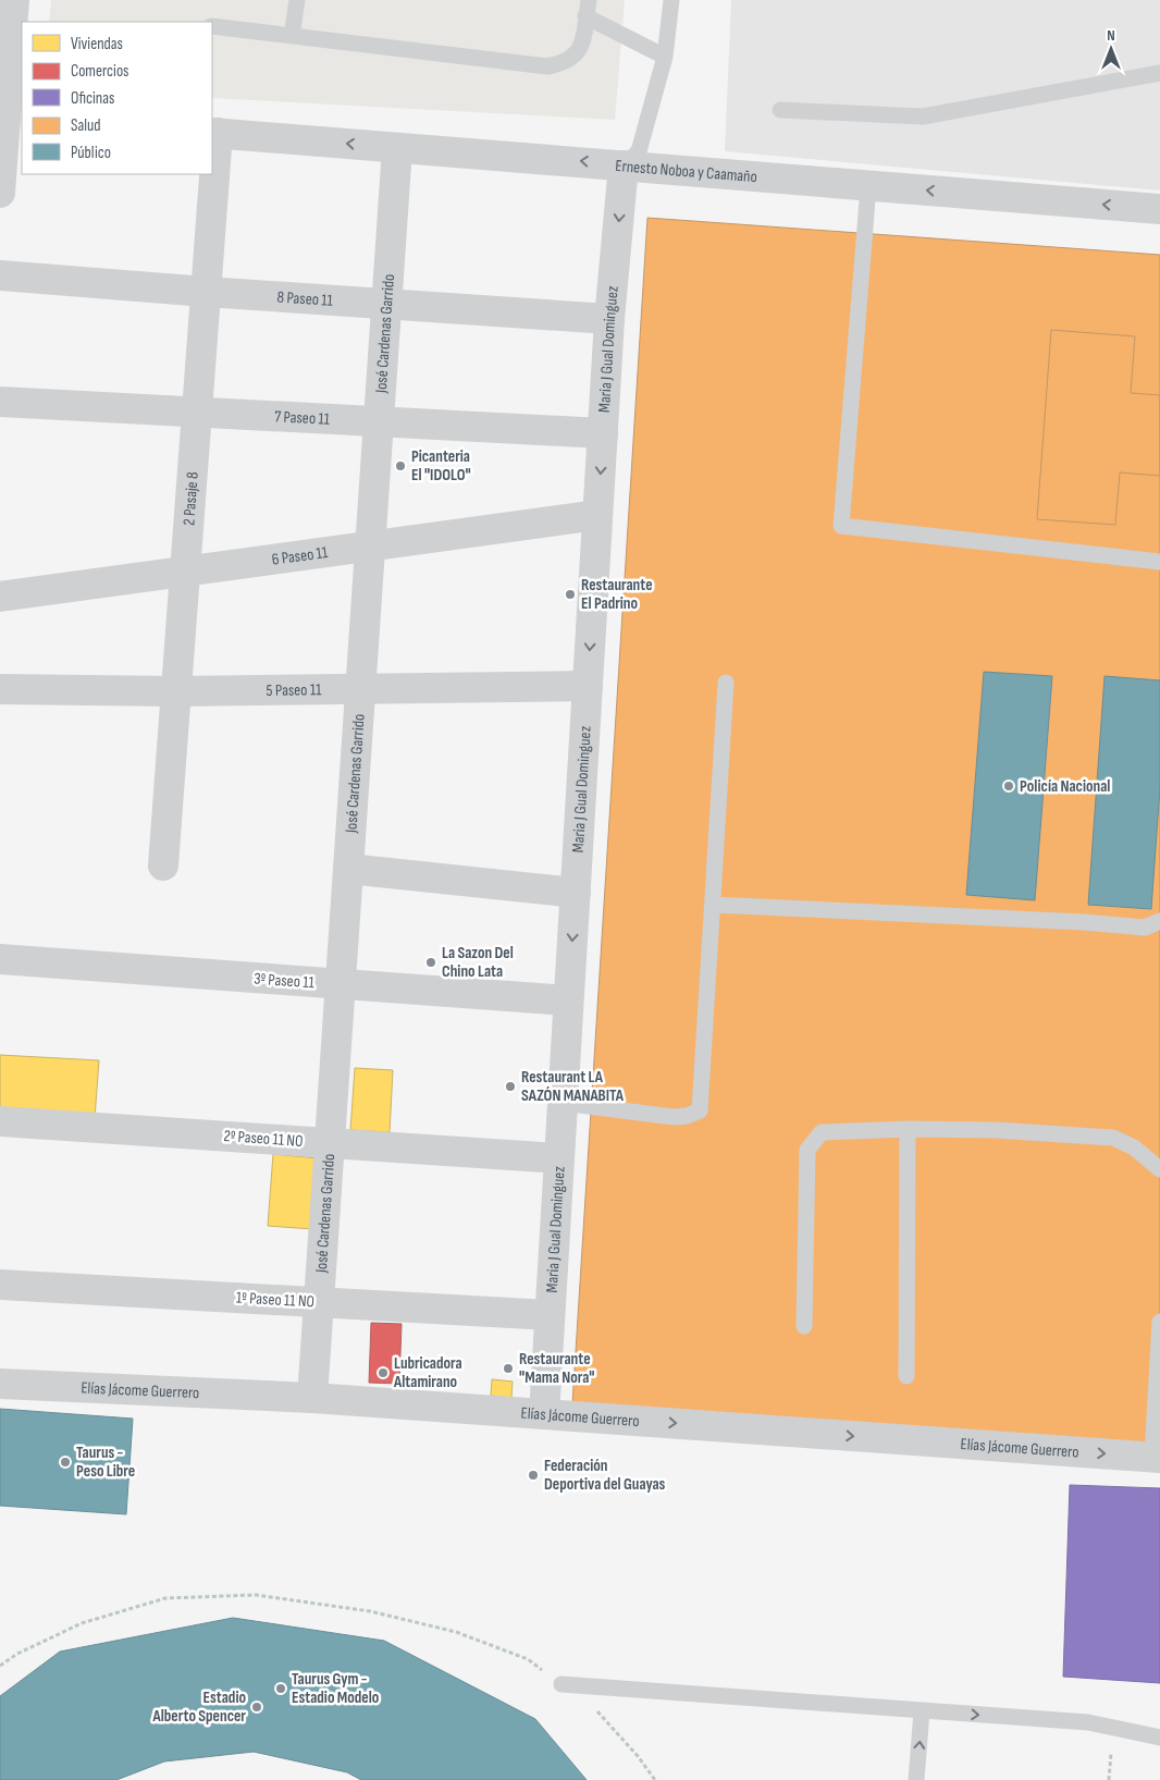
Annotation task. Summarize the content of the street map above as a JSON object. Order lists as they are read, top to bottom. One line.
{"streets":{"street":["Ernesto Noboa y Caamaño","8 Paseo 11","José Cardenas Garrido","Maria J Gual Dominguez","7 Paseo 11","2 Pasaje 8","6 Paseo 11","5 Paseo 11","3º Paseo 11","2º Paseo 11 NO","1º Paseo 11 NO","Elías Jácome Guerrero"]},"crossings":[["Ernesto Noboa y Caamaño","José Cardenas Garrido"],["Ernesto Noboa y Caamaño","Maria J Gual Dominguez"],["Ernesto Noboa y Caamaño","2 Pasaje 8"],["8 Paseo 11","José Cardenas Garrido"],["8 Paseo 11","Maria J Gual Dominguez"],["8 Paseo 11","2 Pasaje 8"],["José Cardenas Garrido","7 Paseo 11"],["José Cardenas Garrido","6 Paseo 11"],["José Cardenas Garrido","5 Paseo 11"],["José Cardenas Garrido","3º Paseo 11"],["José Cardenas Garrido","2º Paseo 11 NO"],["José Cardenas Garrido","1º Paseo 11 NO"],["José Cardenas Garrido","Elías Jácome Guerrero"],["Maria J Gual Dominguez","7 Paseo 11"],["Maria J Gual Dominguez","6 Paseo 11"],["Maria J Gual Dominguez","5 Paseo 11"],["Maria J Gual Dominguez","3º Paseo 11"],["Maria J Gual Dominguez","2º Paseo 11 NO"],["Maria J Gual Dominguez","1º Paseo 11 NO"],["Maria J Gual Dominguez","Elías Jácome Guerrero"],["7 Paseo 11","2 Pasaje 8"],["2 Pasaje 8","6 Paseo 11"],["2 Pasaje 8","5 Paseo 11"]],"one_way":["Ernesto Noboa y Caamaño","Maria J Gual Dominguez","Elías Jácome Guerrero"],"places":["Picanteria El \"IDOLO\"","Restaurante El Padrino","Policía Nacional","La Sazon Del Chino Lata","Restaurant LA SAZÓN MANABITA","Restaurante \"Mama Nora\"","Lubricadora Altamirano","Taurus - Peso Libre","Federación Deportiva del Guayas","Taurus Gym - Estadio Modelo","Estadio Alberto Spencer"],"legend":["Viviendas","Comercios","Oficinas","Salud","Público"],"north":"top"}
